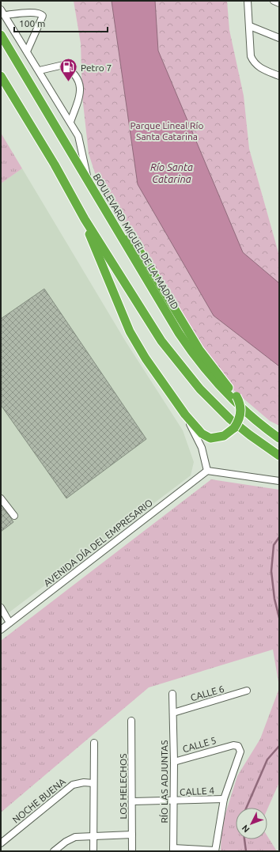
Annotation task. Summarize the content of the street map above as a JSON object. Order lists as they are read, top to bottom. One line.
{"streets":{"highway":["BOULEVARD MIGUEL DE LA MADRID"],"street":["AVENIDA DÍA DEL EMPRESARIO","CALLE 6","CALLE 5","RÍO LAS ADJUNTAS","LOS HELECHOS","CALLE 4","NOCHE BUENA"]},"crossings":[["CALLE 6","RÍO LAS ADJUNTAS"],["CALLE 5","RÍO LAS ADJUNTAS"],["CALLE 5","CALLE 4"],["RÍO LAS ADJUNTAS","CALLE 4"],["LOS HELECHOS","CALLE 4"]],"water":["Río Santa Catarina"],"parks":["Parque Lineal Río Santa Catarina"],"places":{"fuel station":["Petro 7"]},"scale_bar":"100 m","north":"bottom left"}
